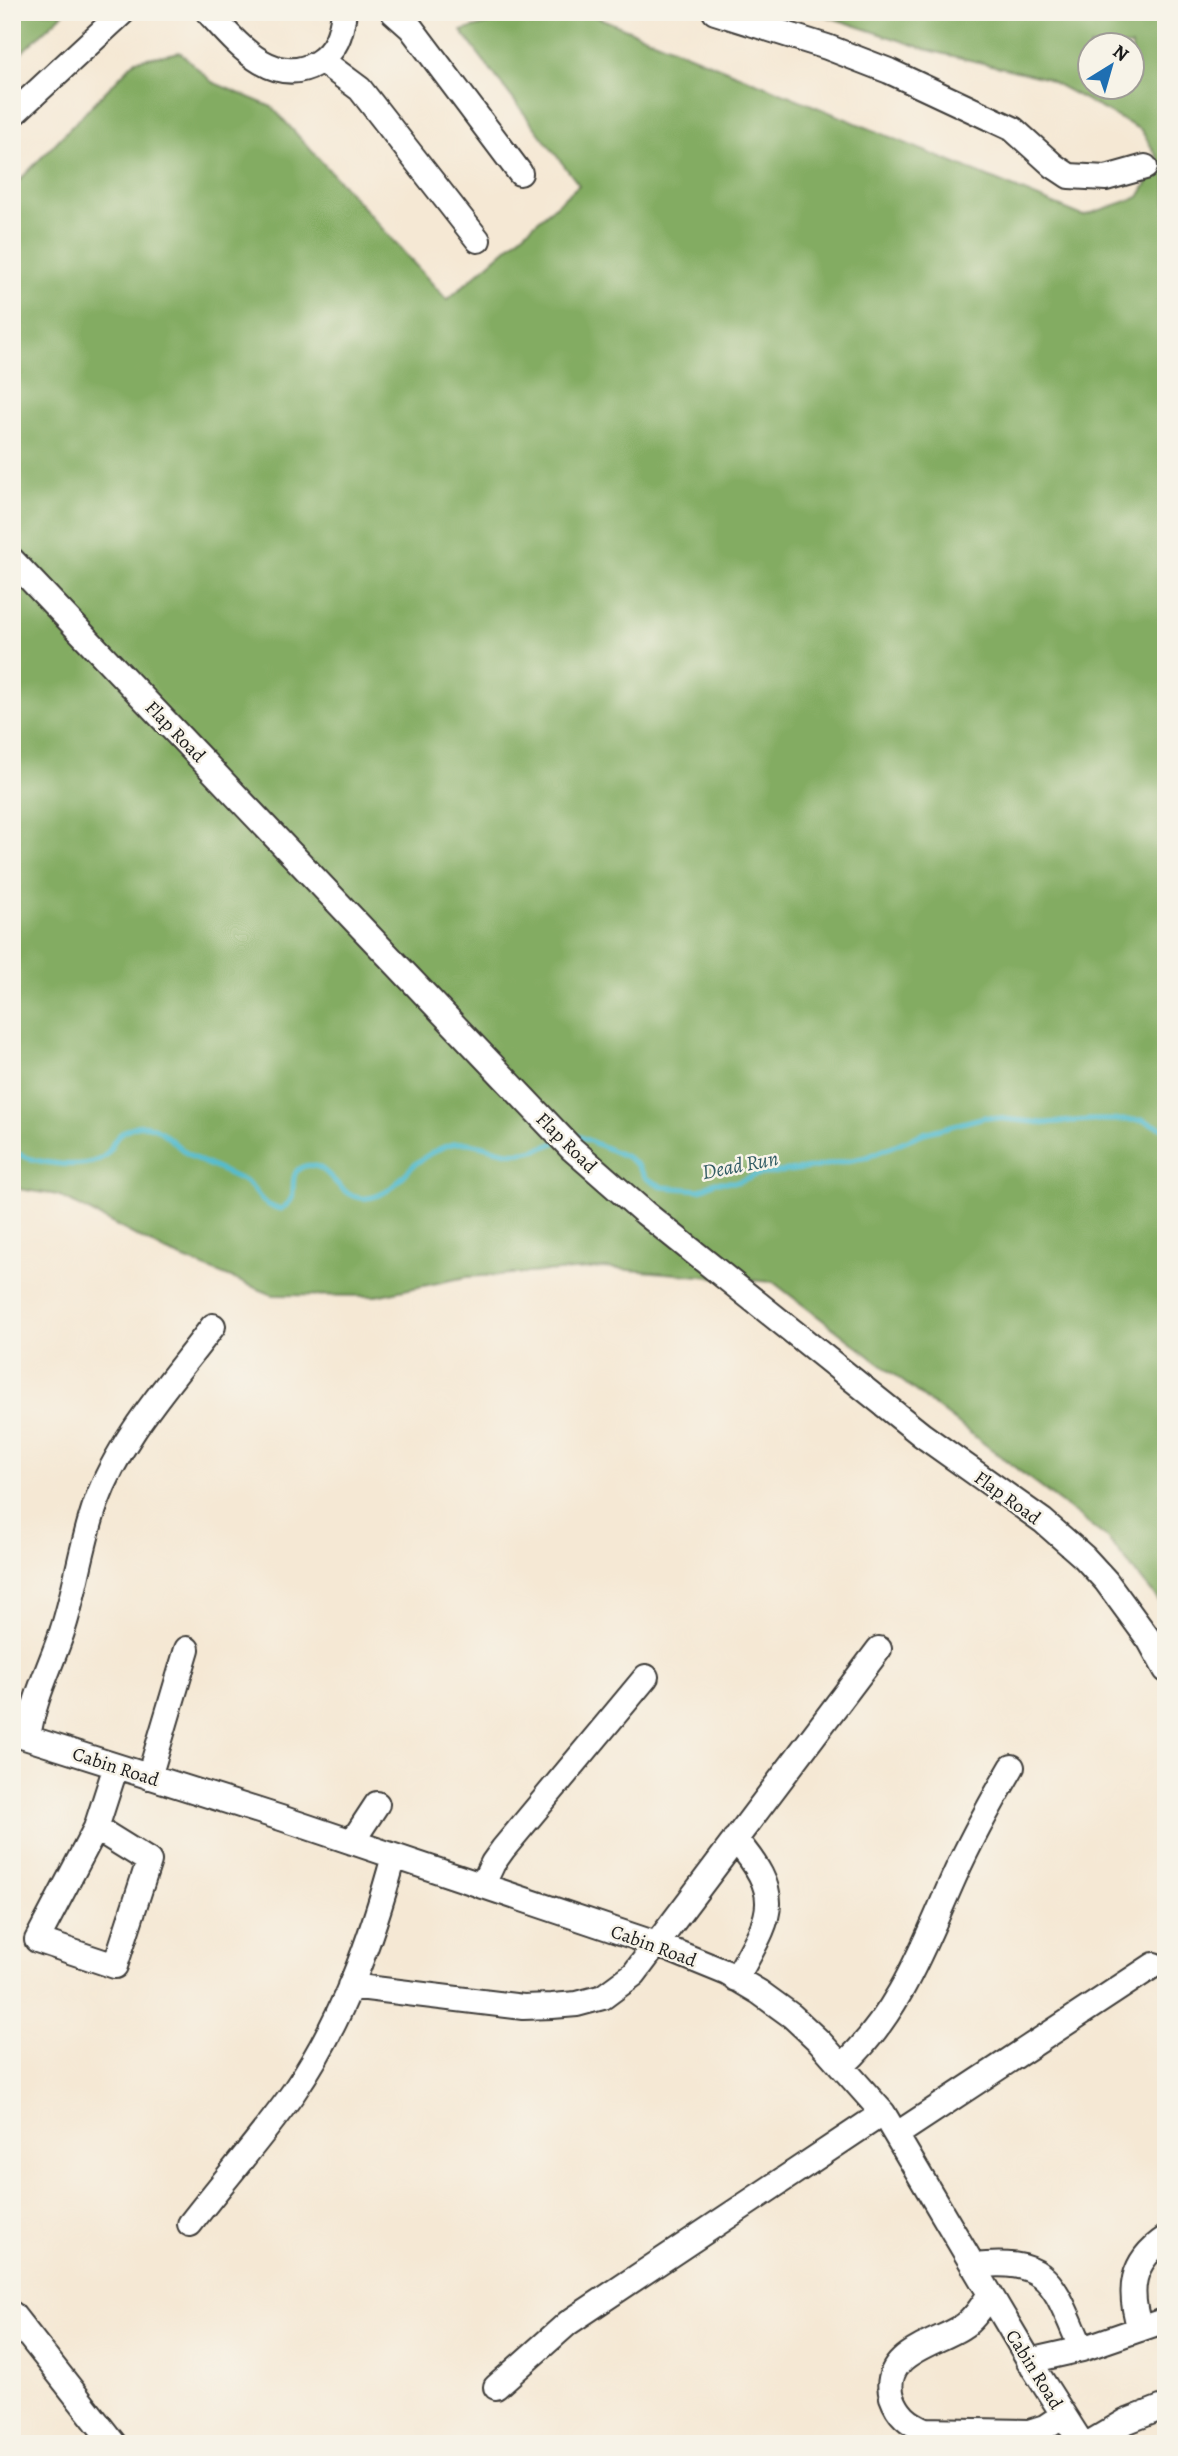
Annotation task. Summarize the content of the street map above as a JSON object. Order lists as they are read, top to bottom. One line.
{"streets":{"lane":["Flap Road","Cabin Road"]},"water":["Dead Run"],"north":"top right"}
